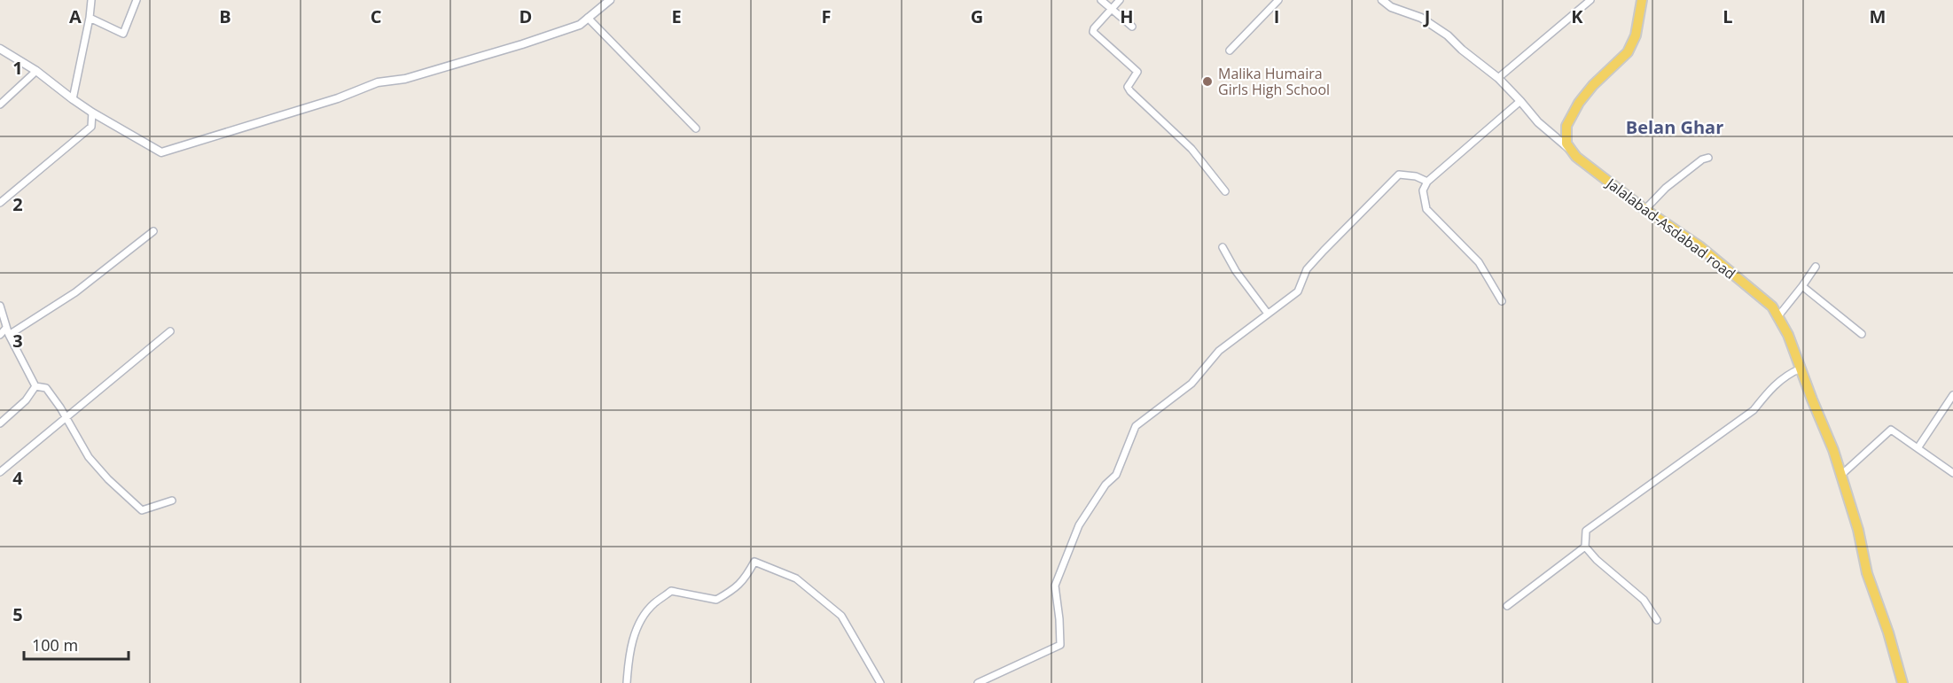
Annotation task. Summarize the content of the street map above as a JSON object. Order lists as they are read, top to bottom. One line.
{"streets":{"main road":["Jalalabad-Asdabad road"]},"districts":["Belan Ghar"],"places":["Malika Humaira Girls High School"],"scale_bar":"100 m","grid":{"columns":["A","B","C","D","E","F","G","H","I","J","K","L","M"],"rows":["1","2","3","4","5"]}}
